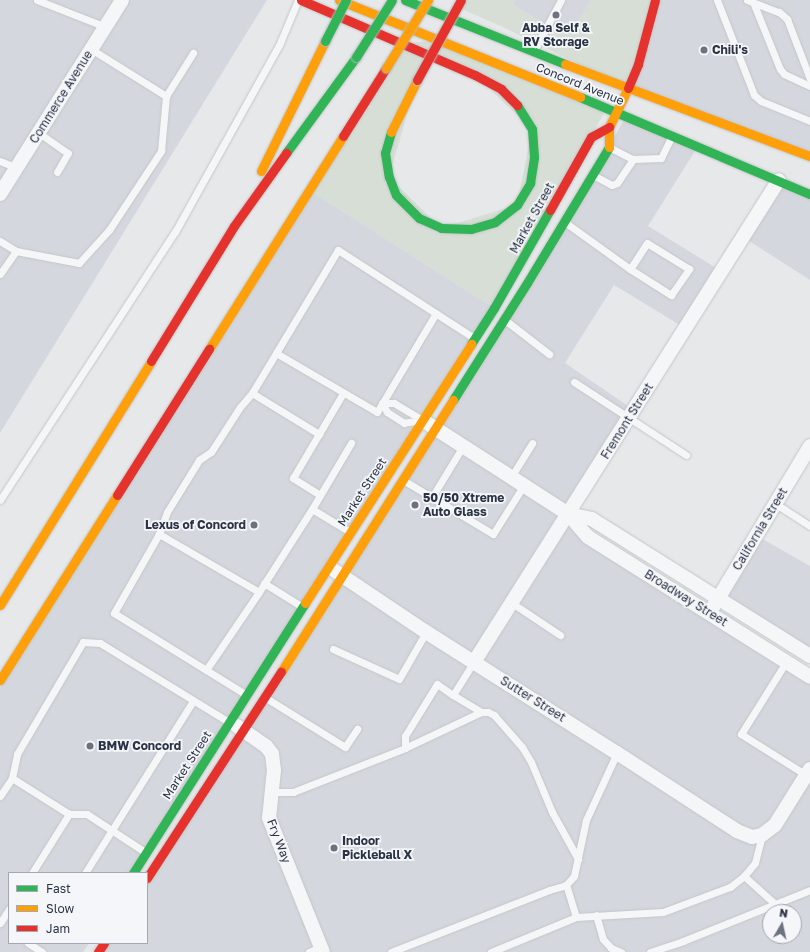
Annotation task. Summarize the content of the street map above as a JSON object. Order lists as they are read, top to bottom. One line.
{"streets":{"main road":["Concord Avenue","Market Street"],"street":["Commerce Avenue","Fremont Street","California Street","Broadway Street","Sutter Street","Fry Way"]},"crossings":[["Concord Avenue","Fremont Street"],["Market Street","Broadway Street"],["Market Street","Sutter Street"],["Market Street","Fry Way"],["Fremont Street","Broadway Street"],["Fremont Street","Sutter Street"],["California Street","Broadway Street"]],"places":["Abba Self & RV Storage","Chili's","50/50 Xtreme Auto Glass","Lexus of Concord","BMW Concord","Indoor Pickleball X"],"legend":["Fast","Slow","Jam"],"north":"top"}
